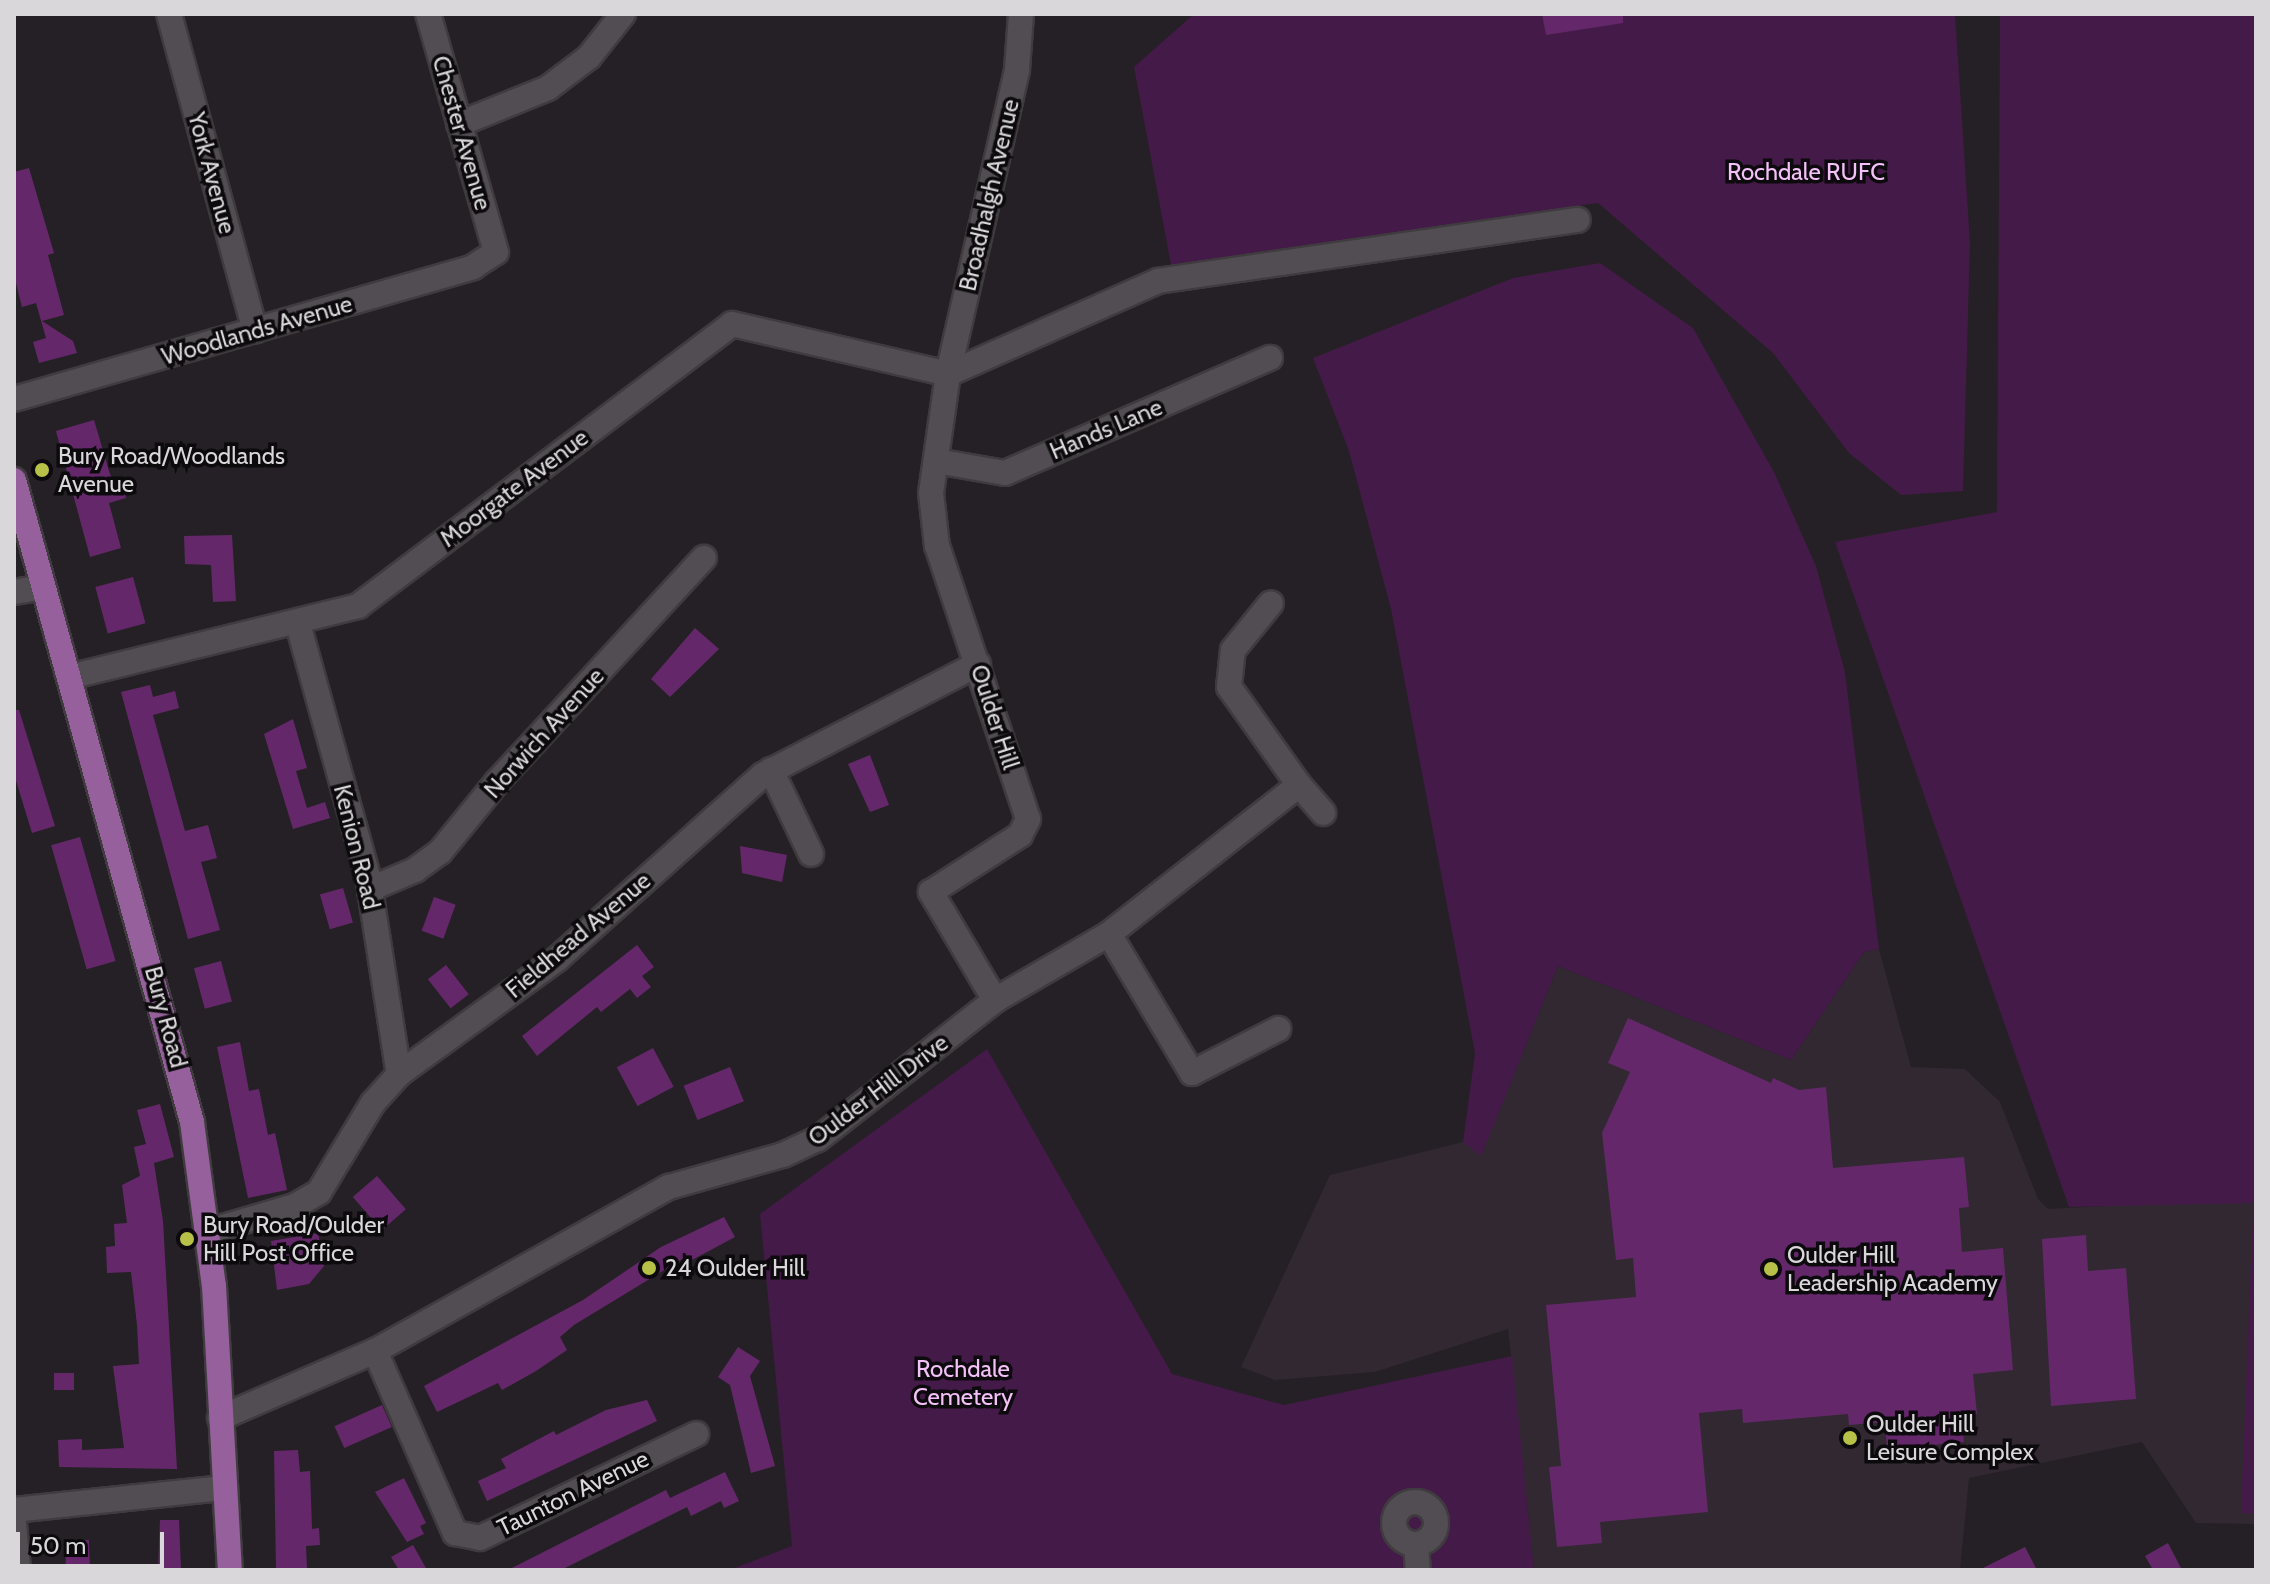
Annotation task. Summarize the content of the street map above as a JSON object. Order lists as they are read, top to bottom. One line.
{"streets":{"main road":["Bury Road"],"street":["Chester Avenue","York Avenue","Broadhalgh Avenue","Woodlands Avenue","Hands Lane","Moorgate Avenue","Oulder Hill","Norwich Avenue","Kenion Road","Fieldhead Avenue","Oulder Hill Drive","Taunton Avenue"]},"crossings":[["Chester Avenue","Woodlands Avenue"],["York Avenue","Woodlands Avenue"],["Broadhalgh Avenue","Moorgate Avenue"],["Broadhalgh Avenue","Oulder Hill"],["Hands Lane","Oulder Hill"],["Moorgate Avenue","Oulder Hill"],["Moorgate Avenue","Kenion Road"],["Moorgate Avenue","Bury Road"],["Oulder Hill","Fieldhead Avenue"],["Oulder Hill","Oulder Hill Drive"],["Norwich Avenue","Kenion Road"],["Kenion Road","Fieldhead Avenue"],["Fieldhead Avenue","Bury Road"],["Bury Road","Oulder Hill Drive"],["Oulder Hill Drive","Taunton Avenue"]],"parks":["Rochdale RUFC","Rochdale Cemetery"],"places":["Bury Road/Woodlands Avenue","Bury Road/Oulder Hill Post Office","24 Oulder Hill","Oulder Hill Leadership Academy","Oulder Hill Leisure Complex"],"scale_bar":"50 m"}
